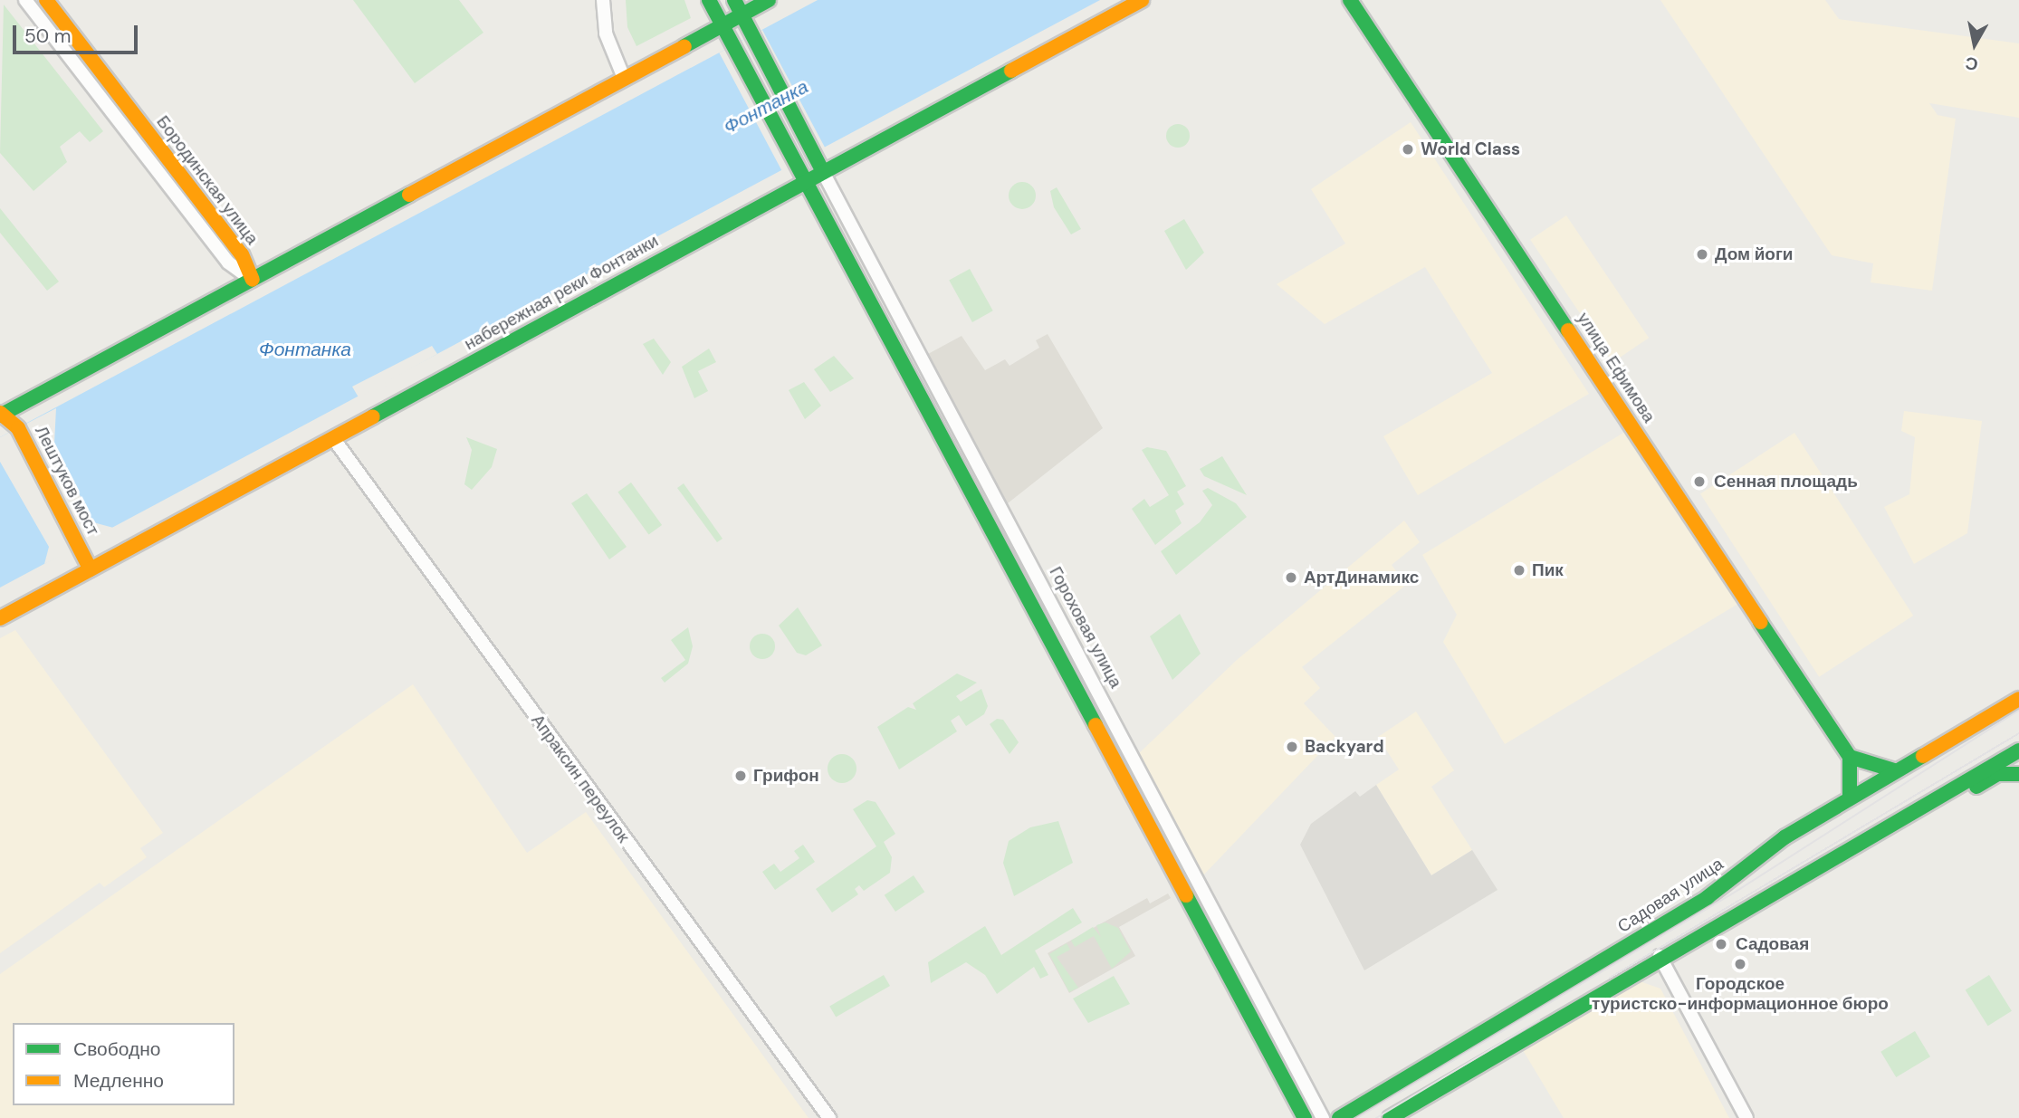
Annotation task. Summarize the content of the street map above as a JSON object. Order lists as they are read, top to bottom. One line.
{"streets":{"main road":["Бородинская улица","набережная реки Фонтанки","улица Ефимова","Лештуков мост","Гороховая улица","Садовая улица"],"street":["Апраксин переулок"]},"crossings":[["набережная реки Фонтанки","Лештуков мост"],["набережная реки Фонтанки","Гороховая улица"],["набережная реки Фонтанки","Апраксин переулок"]],"water":["Фонтанка"],"places":["World Class","Дом йоги","Сенная площадь","Пик","АртДинамикс","Backyard","Грифон","Садовая","Городское туристско-информационное бюро"],"legend":["Свободно","Медленно"],"scale_bar":"50 m","north":"bottom"}
